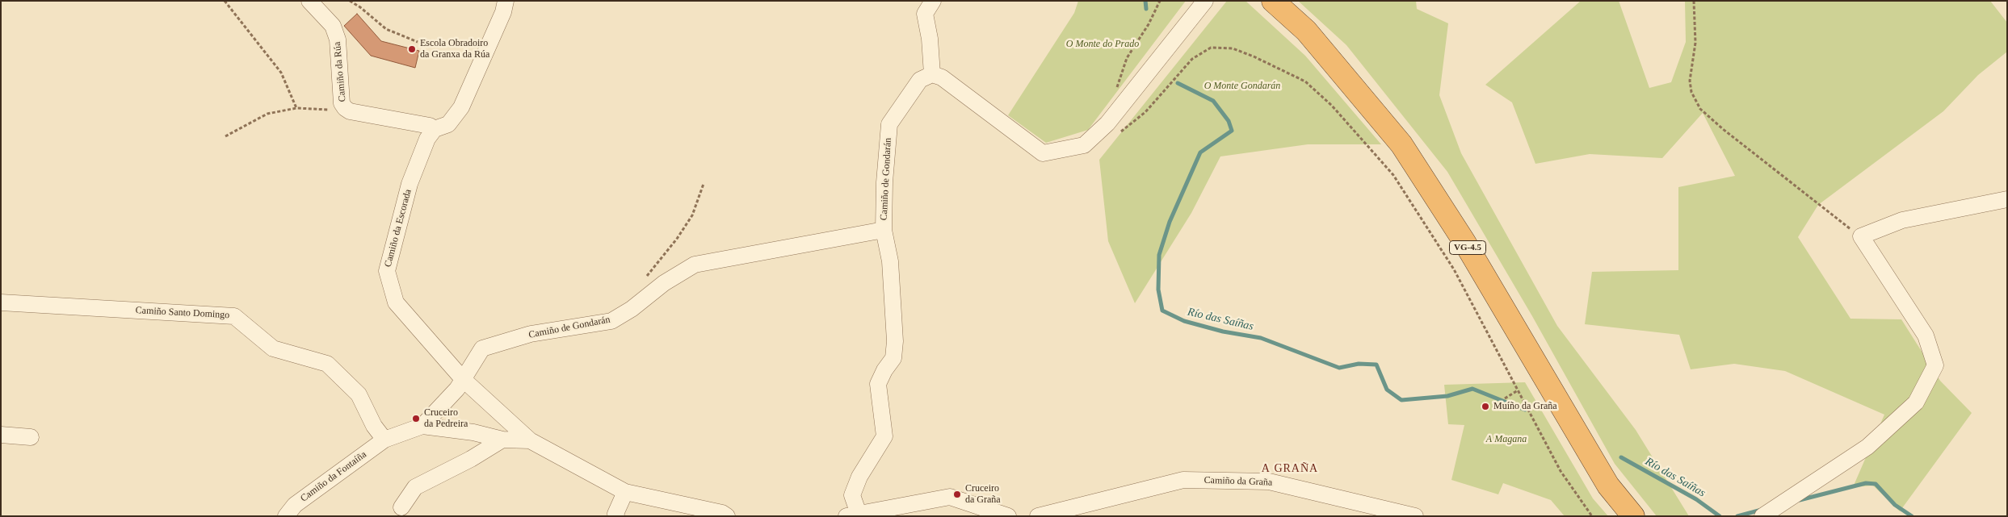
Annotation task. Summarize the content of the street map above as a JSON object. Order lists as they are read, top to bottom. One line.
{"streets":{"highway":["VG-4.5"],"street":["Camiño da Rúa","Camiño de Gondarán","Camiño da Escorada","Camiño Santo Domingo","Camiño da Fontaíña","Camiño da Graña"]},"crossings":[["Camiño da Rúa","Camiño da Escorada"],["Camiño de Gondarán","Camiño da Escorada"],["Camiño de Gondarán","Camiño da Fontaíña"],["Camiño Santo Domingo","Camiño da Fontaíña"]],"districts":["A GRAÑA"],"water":["Río das Saíñas"],"parks":["O Monte do Prado","O Monte Gondarán","A Magana"],"places":["Escola Obradoiro da Granxa da Rúa","Muíño da Graña","Cruceiro da Pedreira","Cruceiro da Graña"]}
